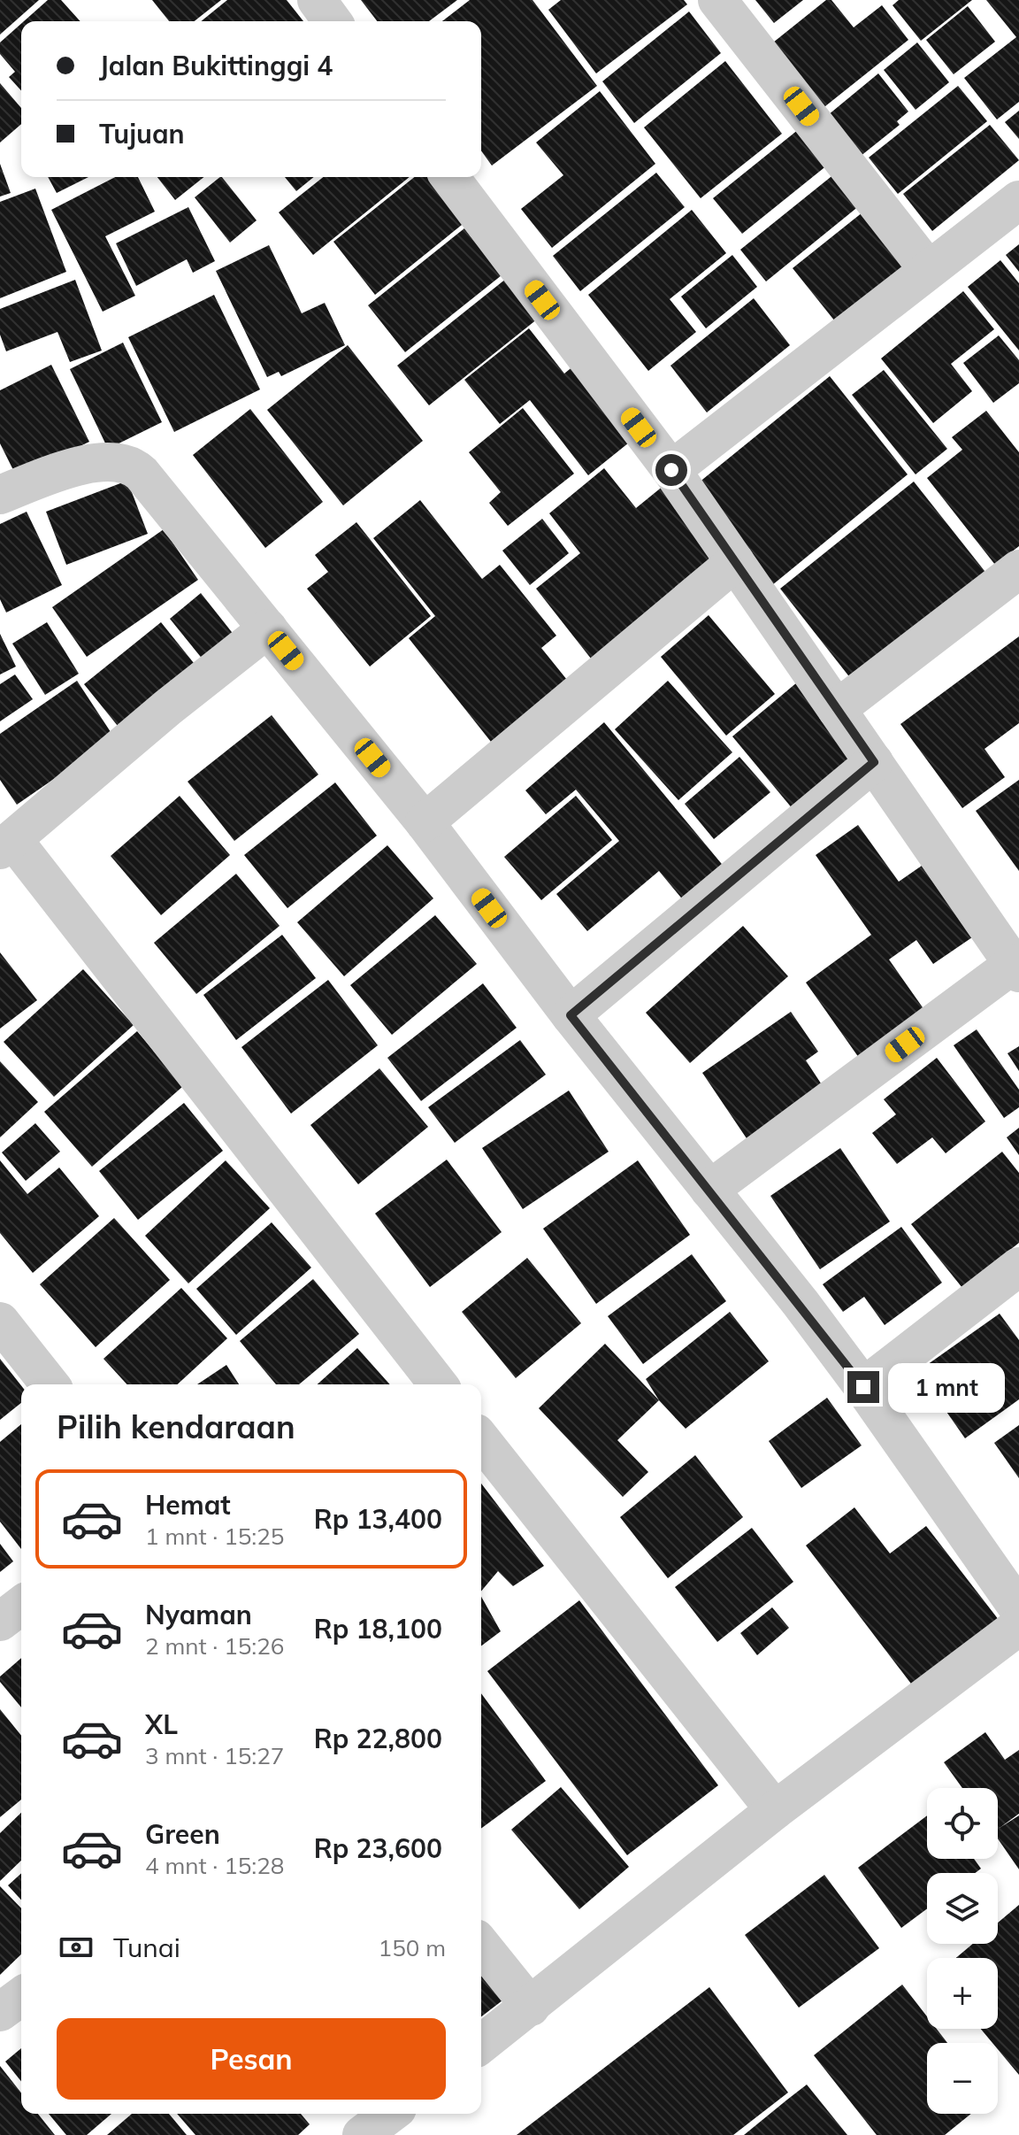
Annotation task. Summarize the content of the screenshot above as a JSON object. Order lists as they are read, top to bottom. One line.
{"page":{"banner":["Jalan Bukittinggi 4","Tujuan"],"bubble":"1 mnt","heading":"Pilih kendaraan","list":[{"name":"Hemat","note":"1 mnt · 15:25","value":"Rp 13,400"},{"name":"Nyaman","note":"2 mnt · 15:26","value":"Rp 18,100"},{"name":"XL","note":"3 mnt · 15:27","value":"Rp 22,800"},{"name":"Green","note":"4 mnt · 15:28","value":"Rp 23,600"}],"map_buttons":["+","−"],"pay":["Tunai","150 m"],"buttons":"Pesan"}}
